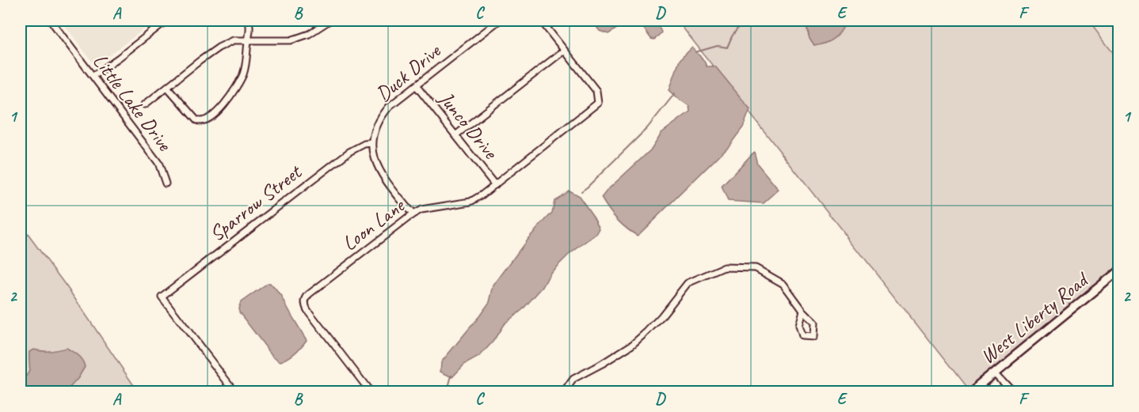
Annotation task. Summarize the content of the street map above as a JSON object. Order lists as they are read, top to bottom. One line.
{"streets":{"main road":["West Liberty Road"],"street":["Duck Drive","Little Lake Drive","Junco Drive","Sparrow Street","Loon Lane"]},"crossings":[["Duck Drive","Junco Drive"],["Duck Drive","Sparrow Street"],["Duck Drive","Loon Lane"],["Junco Drive","Loon Lane"]],"grid":{"columns":["A","B","C","D","E","F"],"rows":["1","2"]}}
